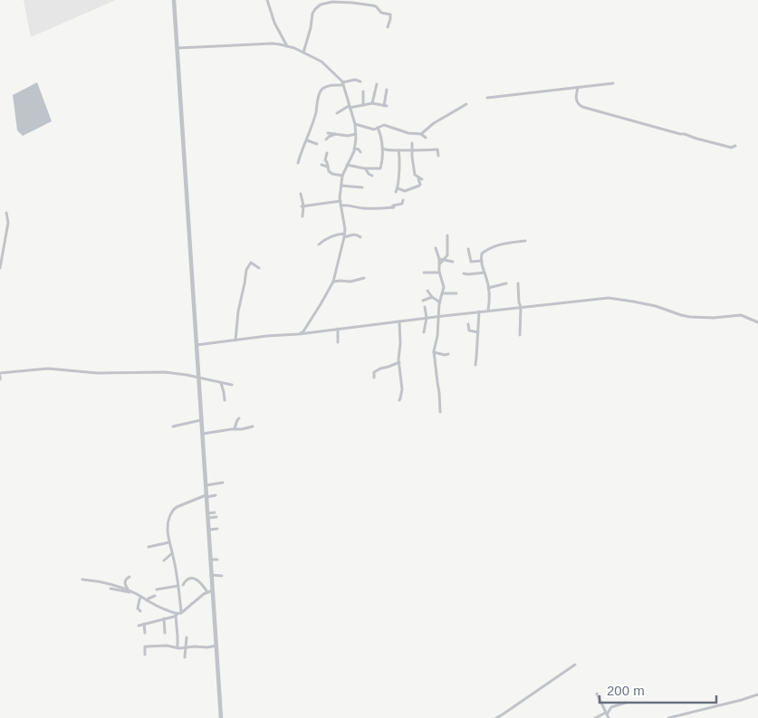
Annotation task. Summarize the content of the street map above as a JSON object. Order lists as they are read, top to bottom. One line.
{"scale_bar":"200 m"}
